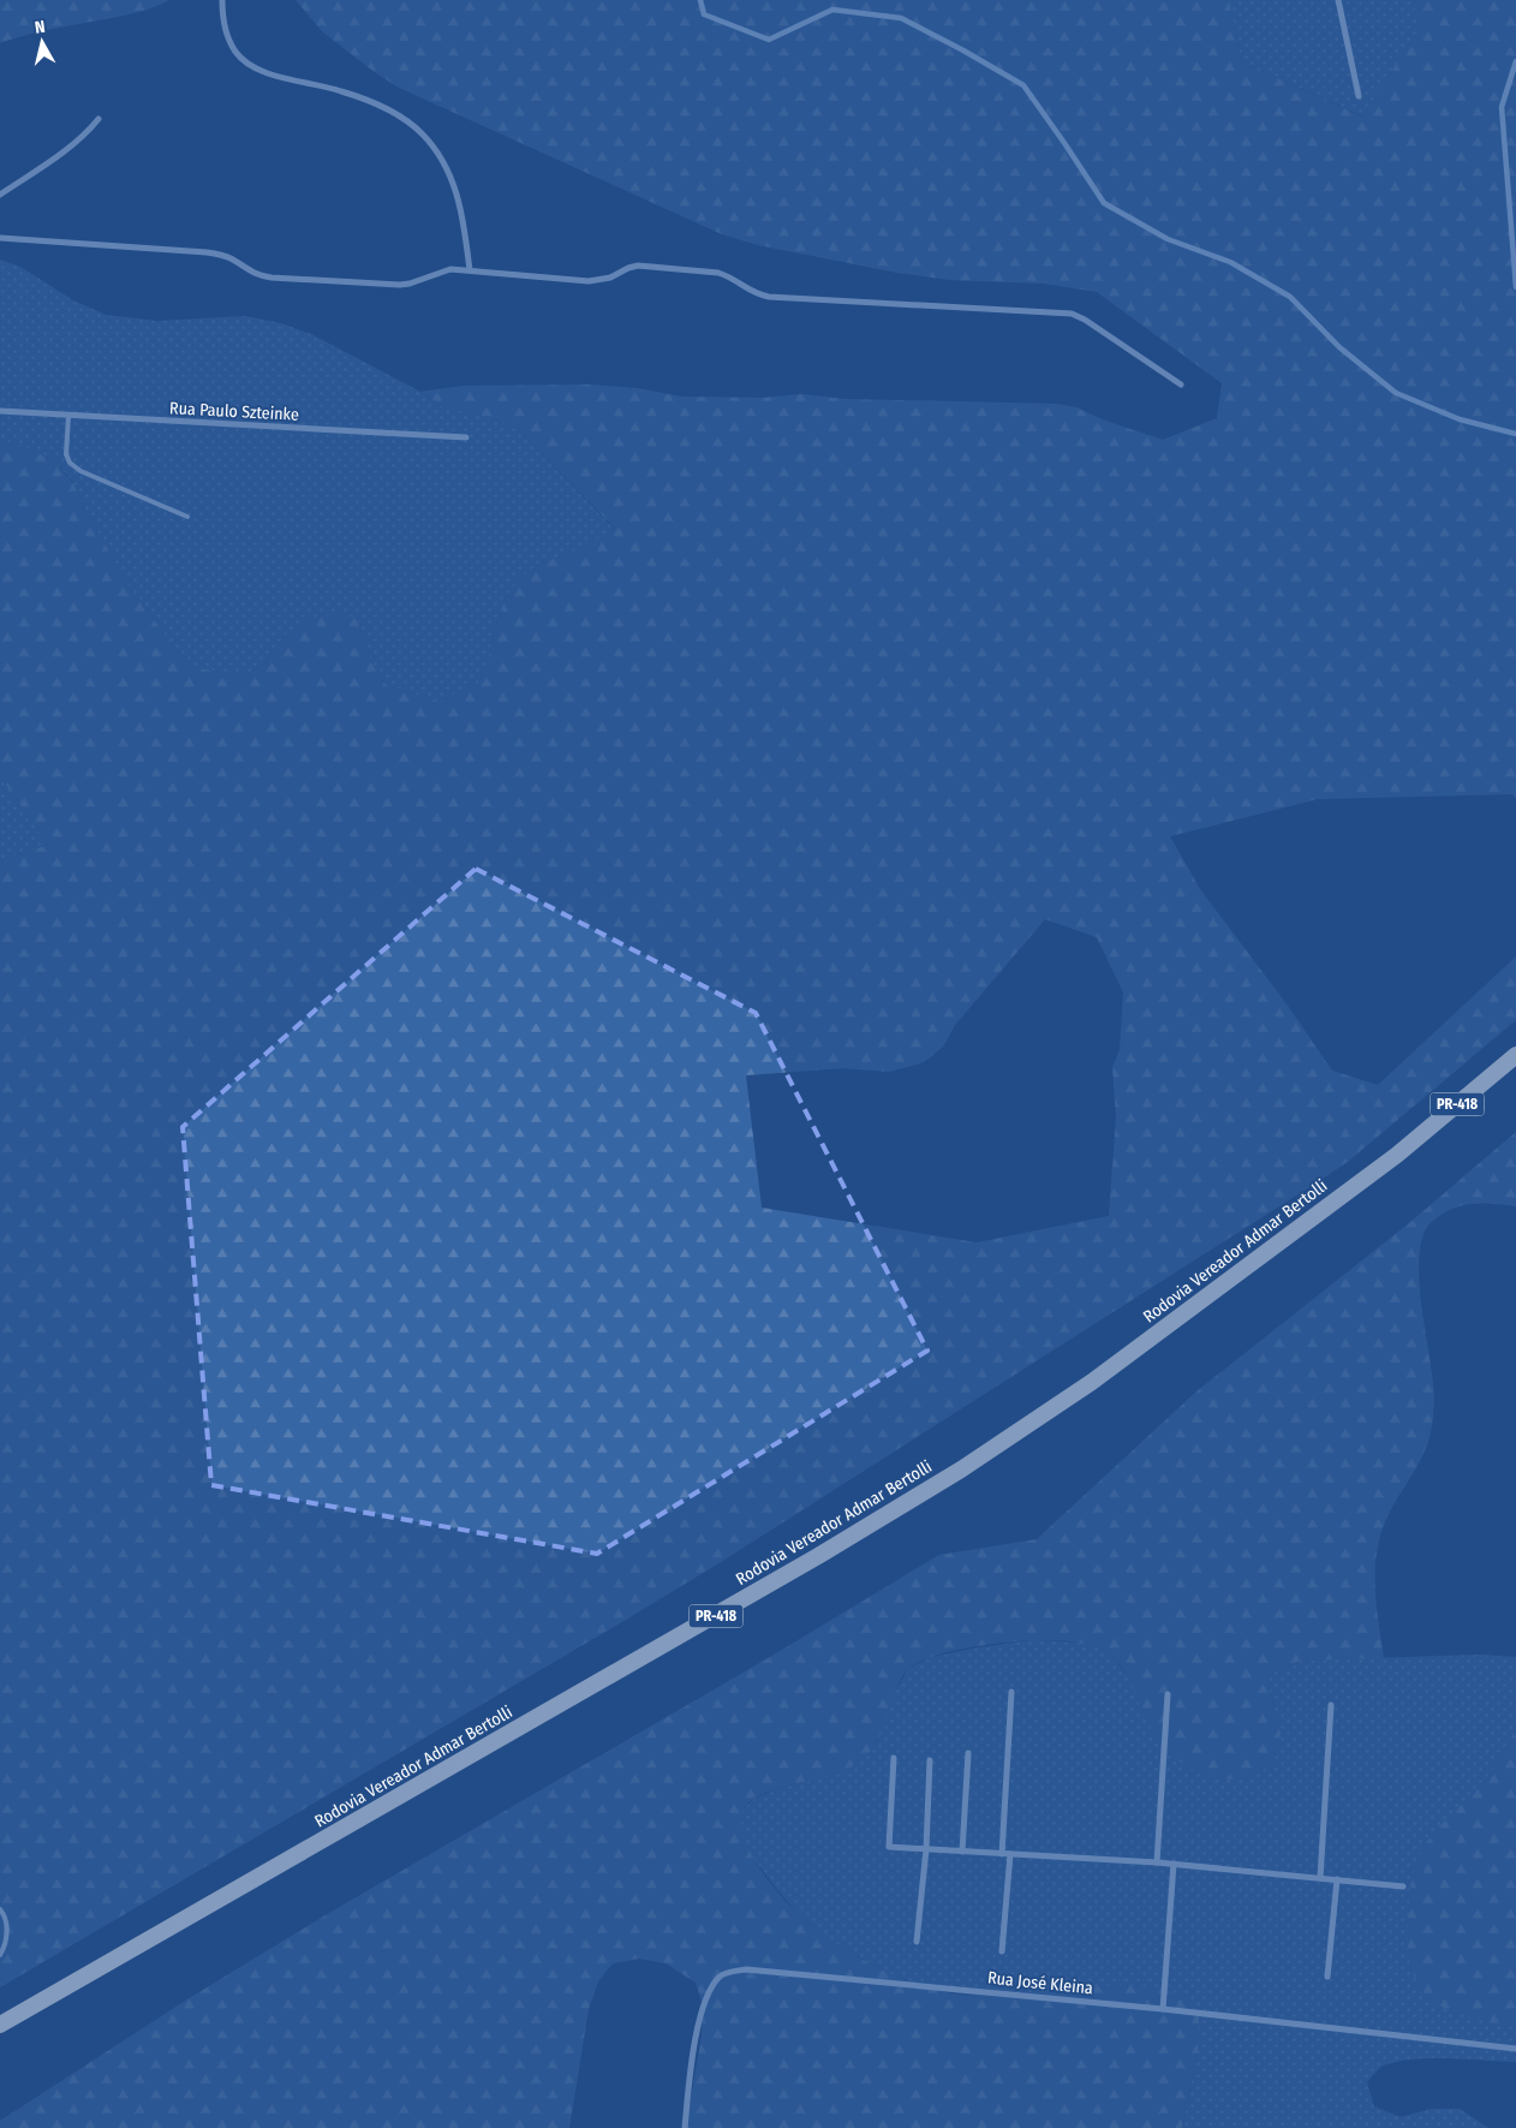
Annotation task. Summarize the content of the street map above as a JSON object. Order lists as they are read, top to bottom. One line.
{"streets":{"highway":["PR-418","Rodovia Vereador Admar Bertolli"],"street":["Rua Paulo Szteinke","Rua José Kleina"]},"north":"top"}
